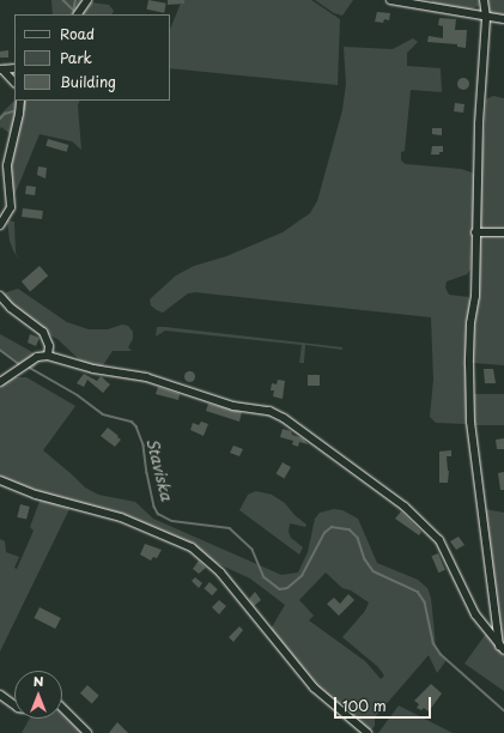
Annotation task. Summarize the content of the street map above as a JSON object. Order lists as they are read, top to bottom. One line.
{"water":["Staviska"],"legend":["Road","Park","Building"],"scale_bar":"100 m","north":"top"}
